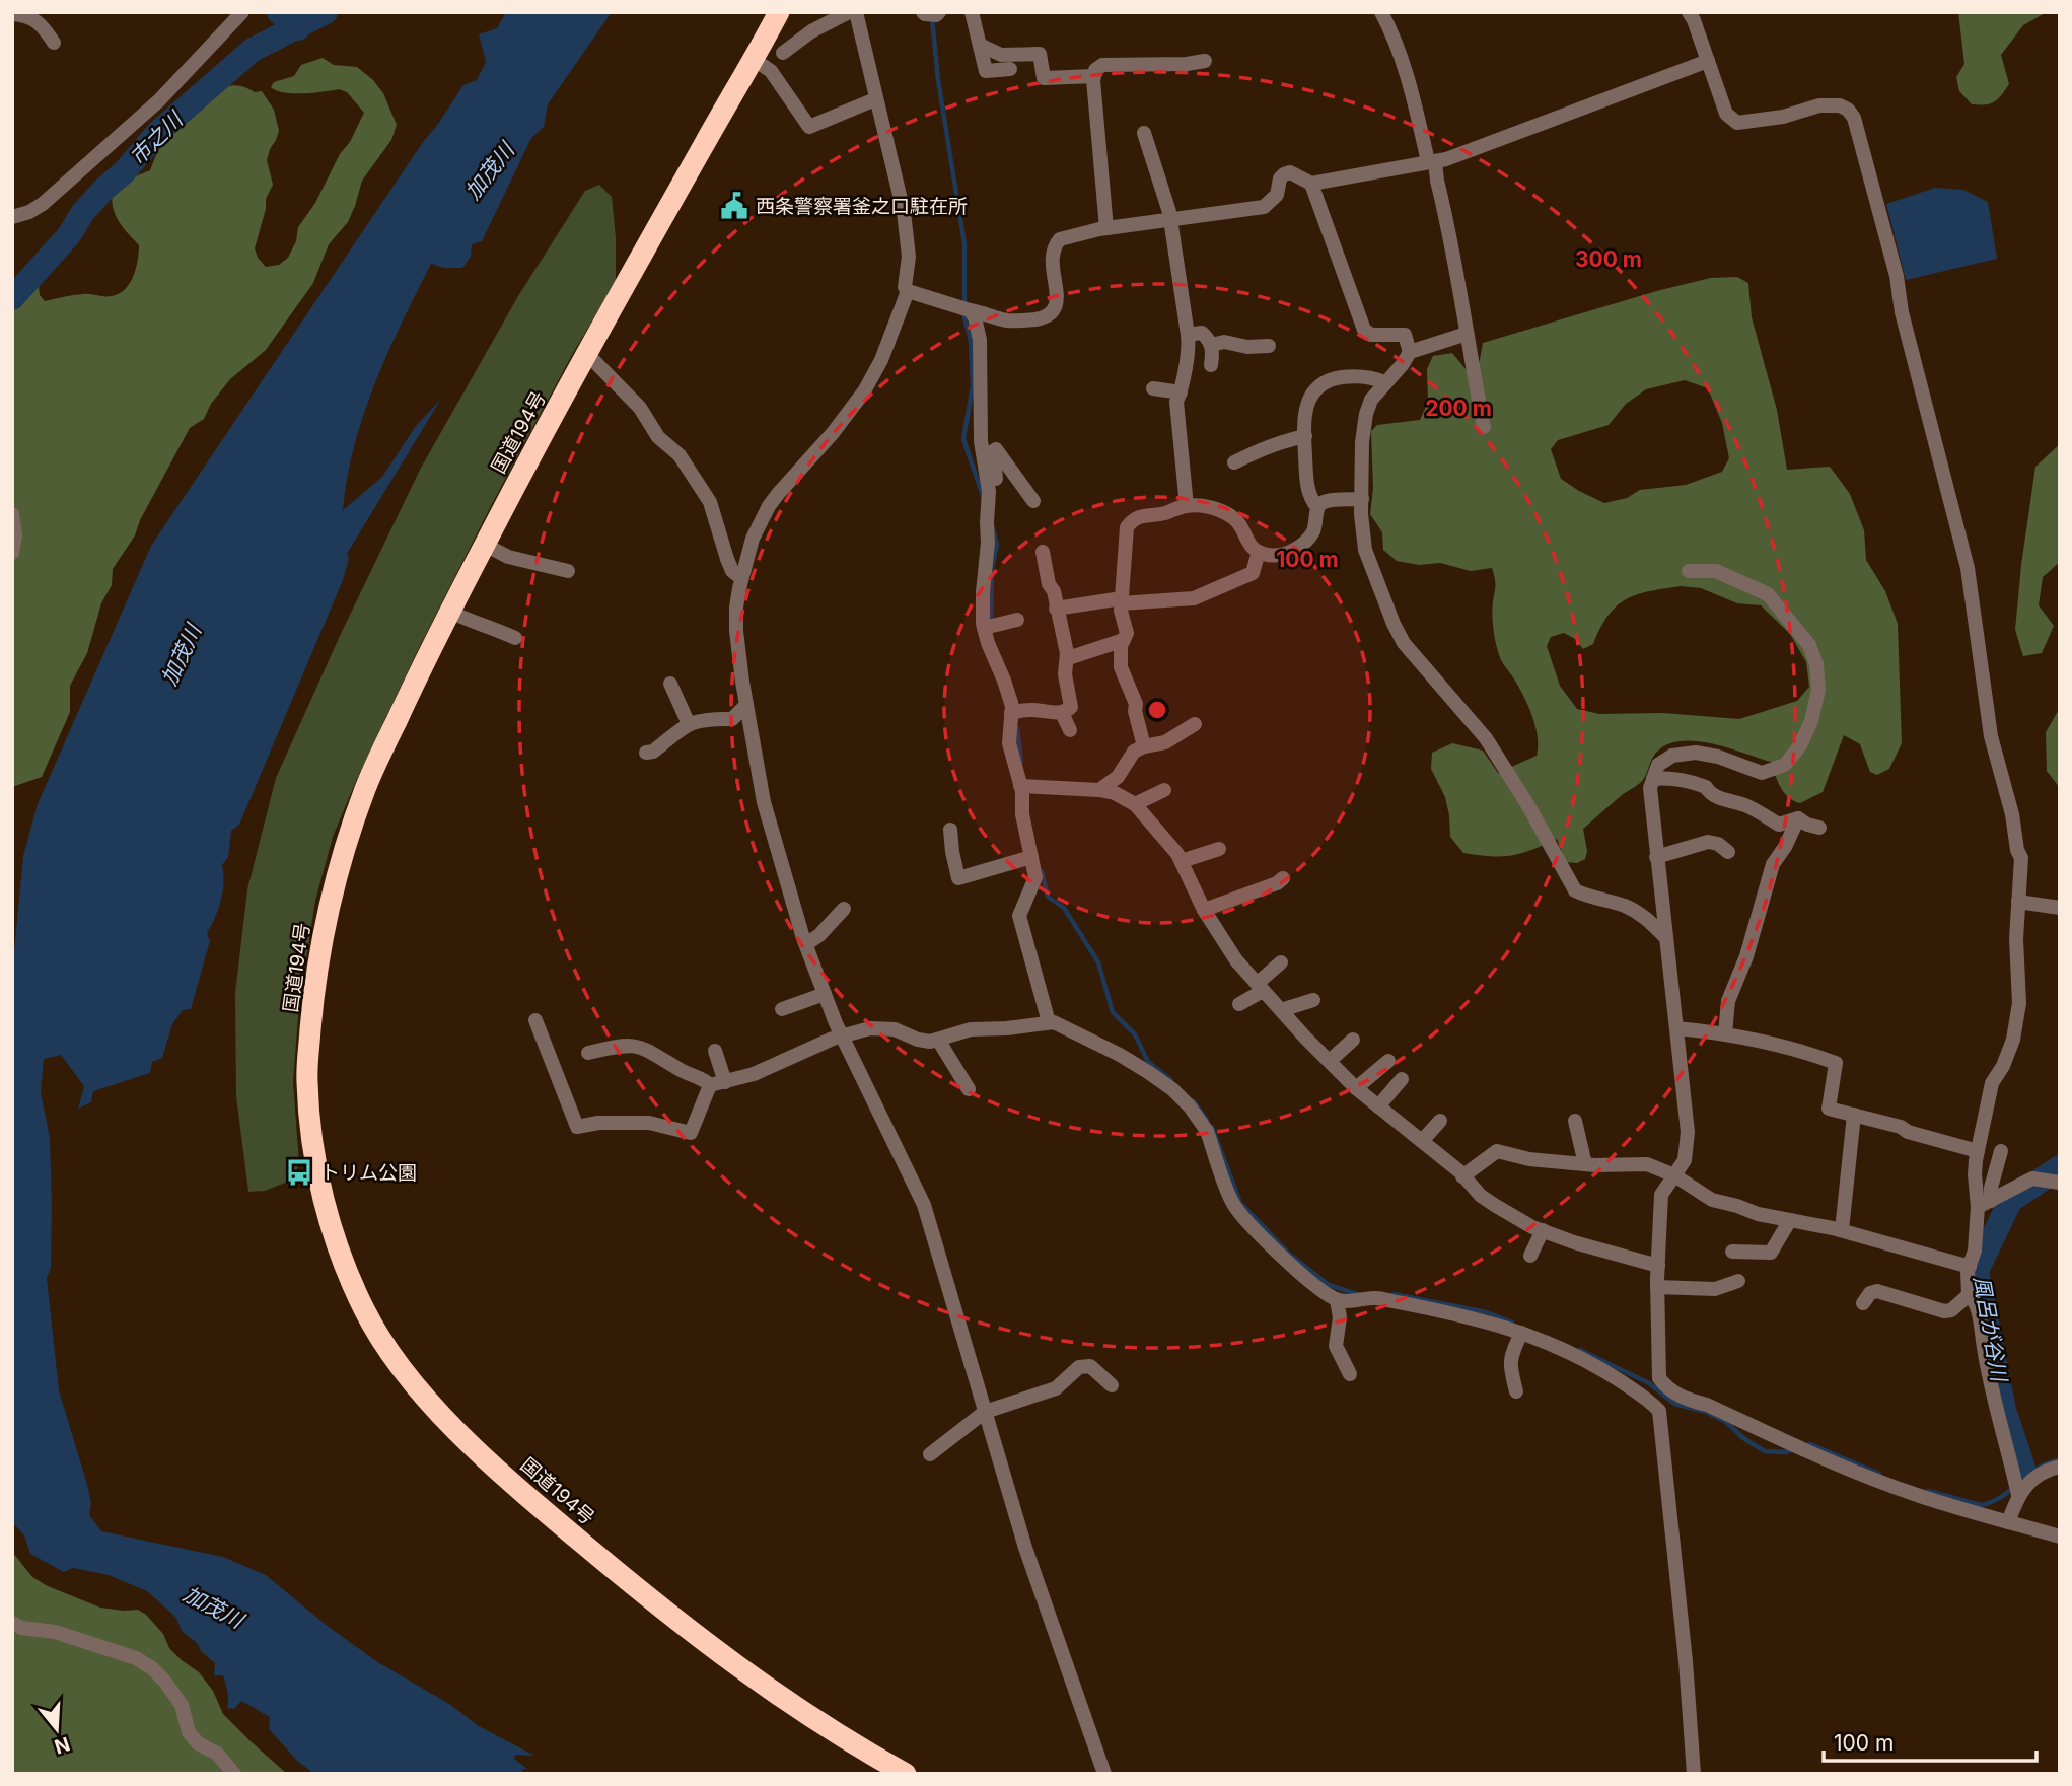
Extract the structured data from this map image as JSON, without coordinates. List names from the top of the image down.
{
  "streets": {
    "highway": ["国道194号"]
  },
  "water": ["市之川", "加茂川", "風呂が谷川"],
  "places": {
    "public building": ["西条警察署釜之口駐在所"],
    "bus stop": ["トリム公園"]
  },
  "scale_bar": "100 m",
  "north": "bottom",
  "rings": ["300 m", "200 m", "100 m"]
}
